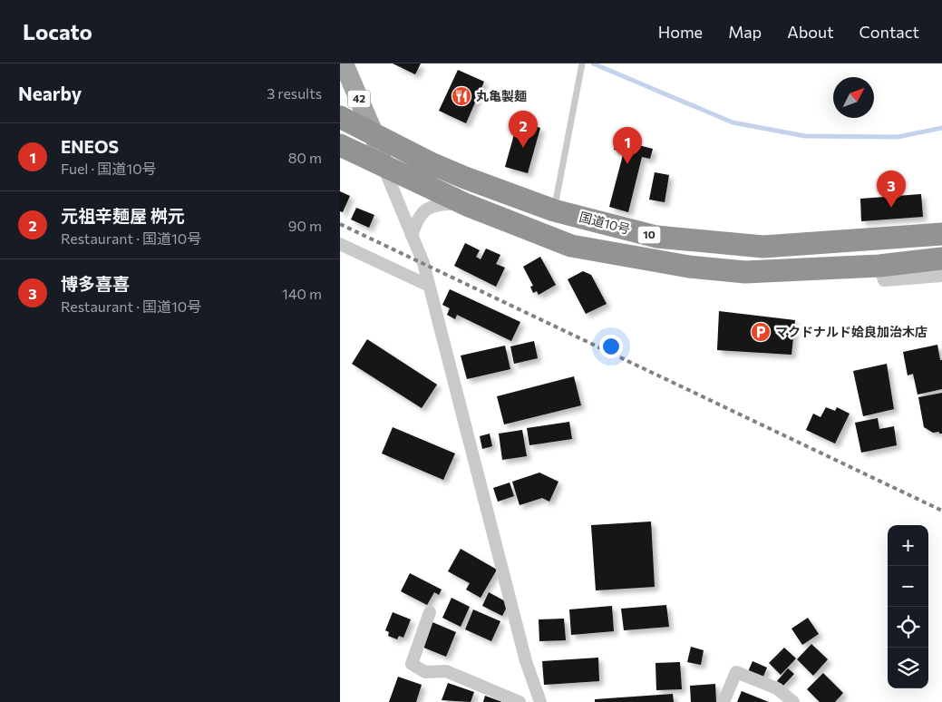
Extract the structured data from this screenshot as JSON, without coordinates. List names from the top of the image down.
{
  "streets": {
    "highway": ["国道10号", "10"],
    "main road": ["42"]
  },
  "crossings": [
    ["42", "国道10号"]
  ],
  "places": {
    "restaurant": ["丸亀製麺"],
    "parking": ["マクドナルド姶良加治木店"]
  },
  "north": "top right",
  "page": {
    "header": "Locato",
    "nav": [
      "Home",
      "Map",
      "About",
      "Contact"
    ],
    "heading": ["Nearby", "3 results"],
    "pins": ["2", "1", "3"],
    "list": [
      {
        "mark": "1",
        "name": "ENEOS",
        "note": "Fuel · 国道10号",
        "value": "80 m"
      },
      {
        "mark": "2",
        "name": "元祖辛麺屋 桝元",
        "note": "Restaurant · 国道10号",
        "value": "90 m"
      },
      {
        "mark": "3",
        "name": "博多喜喜",
        "note": "Restaurant · 国道10号",
        "value": "140 m"
      }
    ],
    "map_buttons": ["+", "−"]
  }
}
